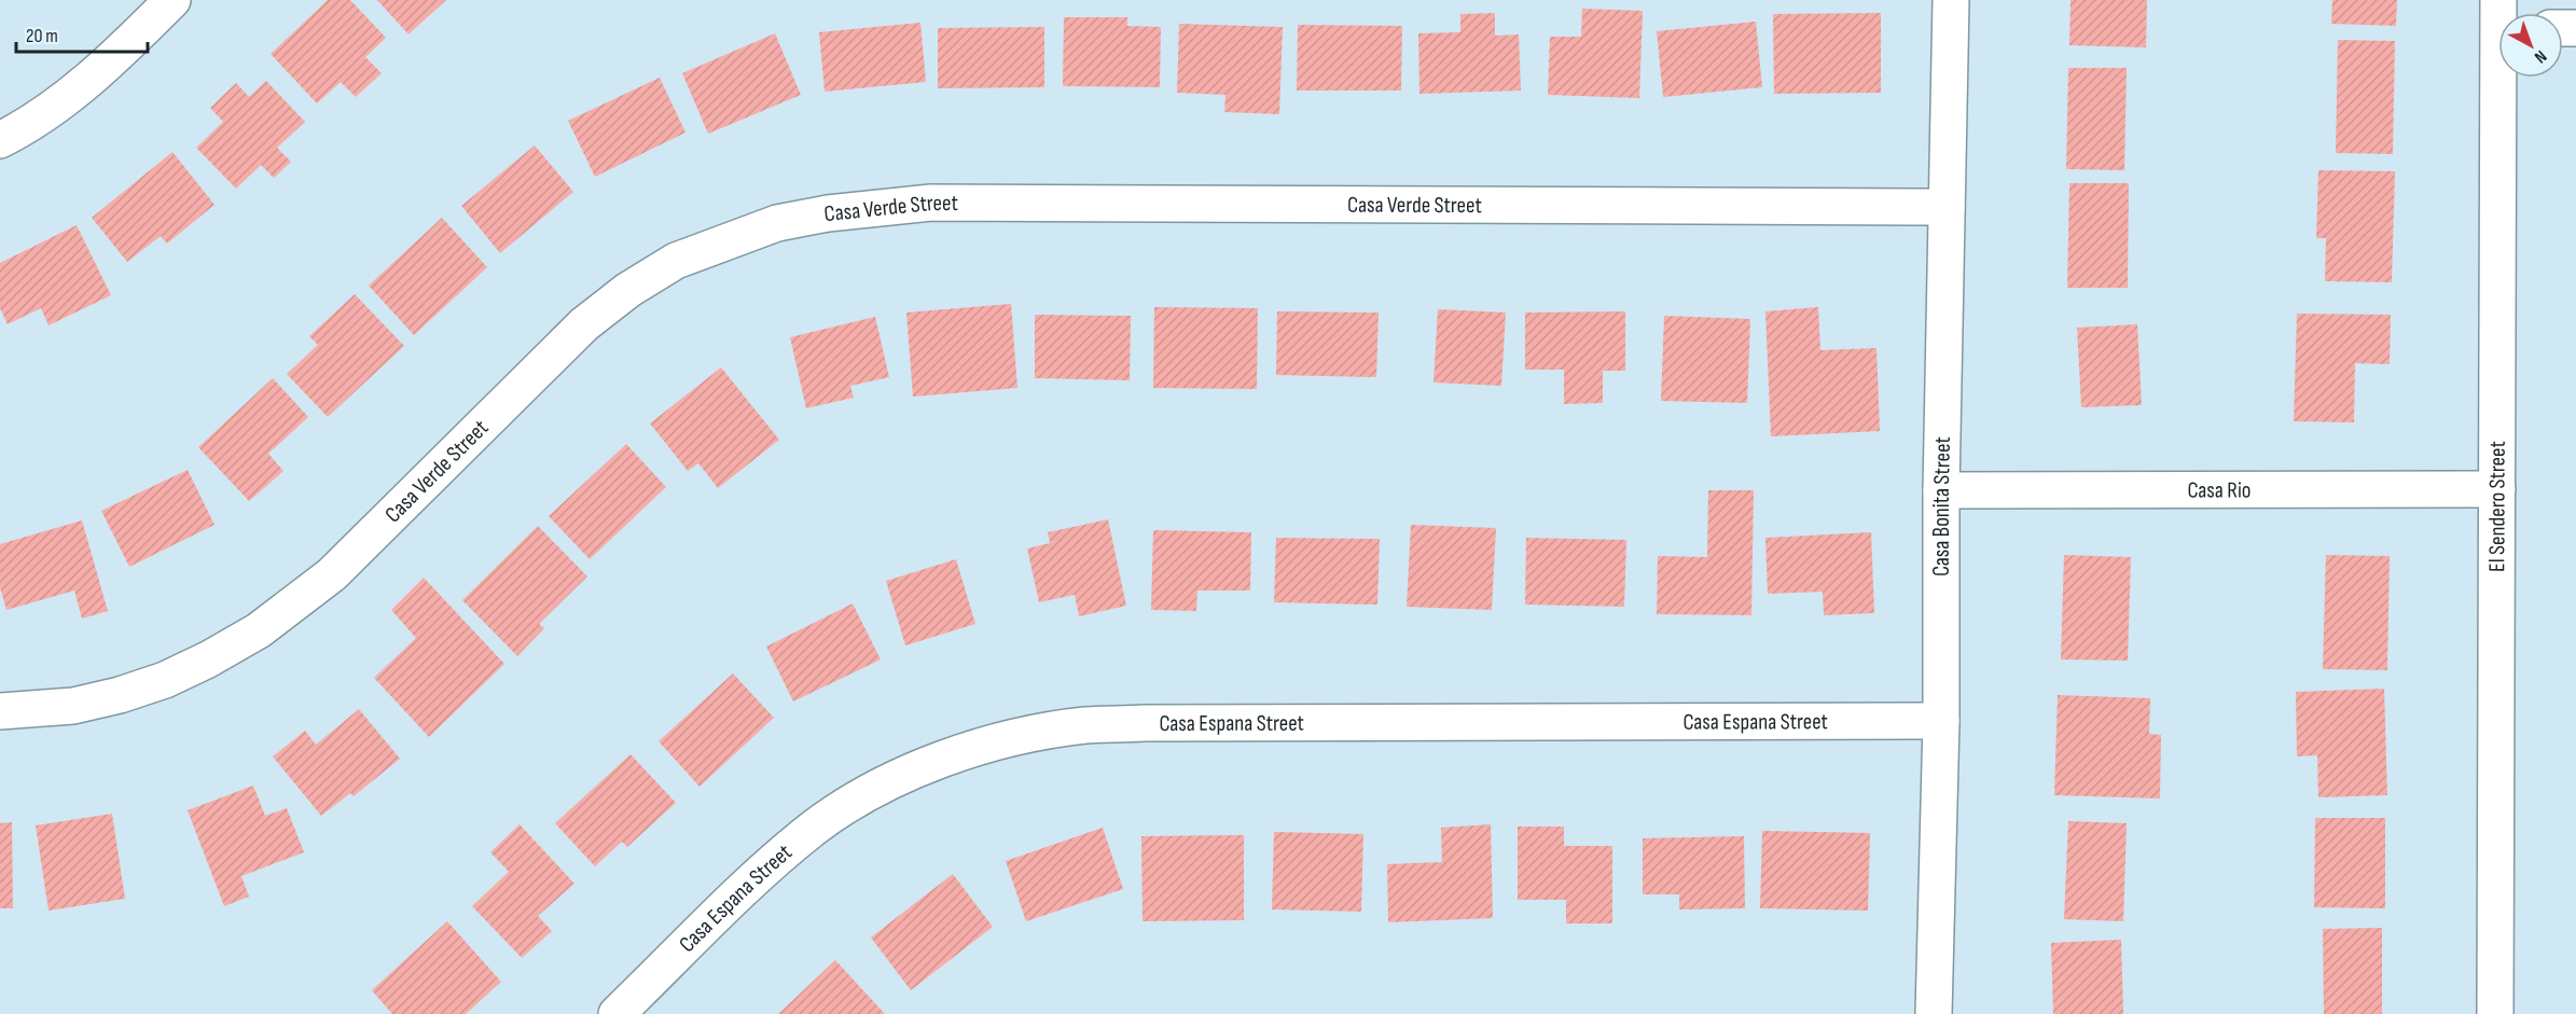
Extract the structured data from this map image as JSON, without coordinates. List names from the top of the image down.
{
  "streets": {
    "street": [
      "Casa Verde Street",
      "Casa Rio",
      "El Sendero Street",
      "Casa Bonita Street",
      "Casa Espana Street"
    ]
  },
  "crossings": [
    ["Casa Verde Street", "Casa Bonita Street"],
    ["Casa Rio", "El Sendero Street"],
    ["Casa Rio", "Casa Bonita Street"],
    ["Casa Bonita Street", "Casa Espana Street"]
  ],
  "scale_bar": "20 m",
  "north": "bottom right"
}
